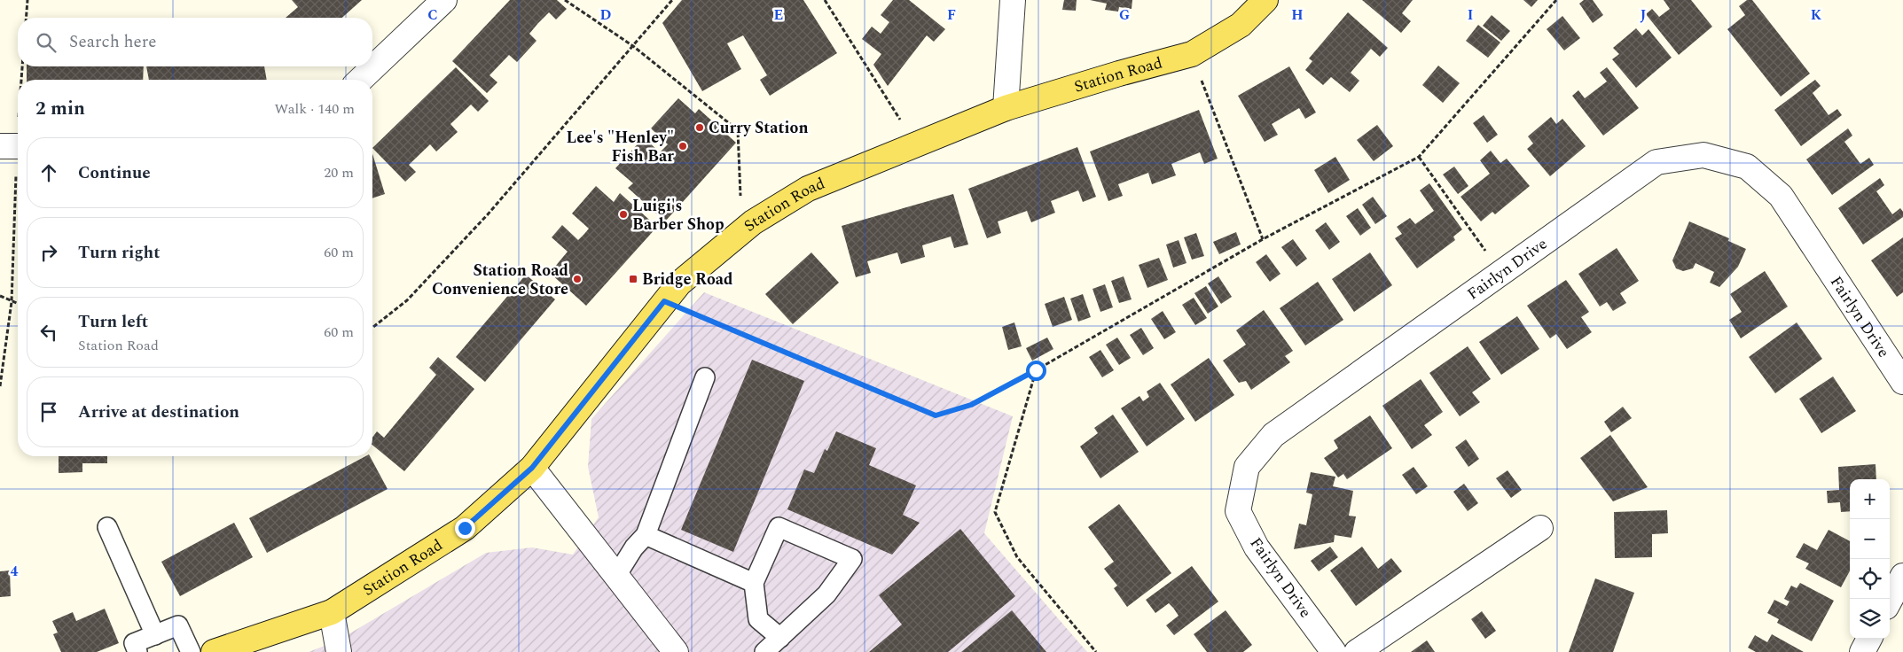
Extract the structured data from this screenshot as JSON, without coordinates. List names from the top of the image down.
{
  "streets": {
    "main road": ["Station Road"],
    "street": ["Fairlyn Drive"]
  },
  "places": {
    "other": [
      "Curry Station",
      "Lee's \"Henley\" Fish Bar",
      "Luigi's Barber Shop",
      "Station Road Convenience Store"
    ],
    "transit": ["Bridge Road"]
  },
  "page": {
    "search": "Search here",
    "heading": ["2 min", "Walk · 140 m"],
    "list": [
      ["Continue", "20 m"],
      ["Turn right", "60 m"],
      ["Turn left", "Station Road", "60 m"],
      "Arrive at destination"
    ],
    "map_buttons": ["+", "−"]
  },
  "grid": {
    "columns": [
      "C",
      "D",
      "E",
      "F",
      "G",
      "H",
      "I",
      "J",
      "K"
    ],
    "rows": ["4"]
  }
}
